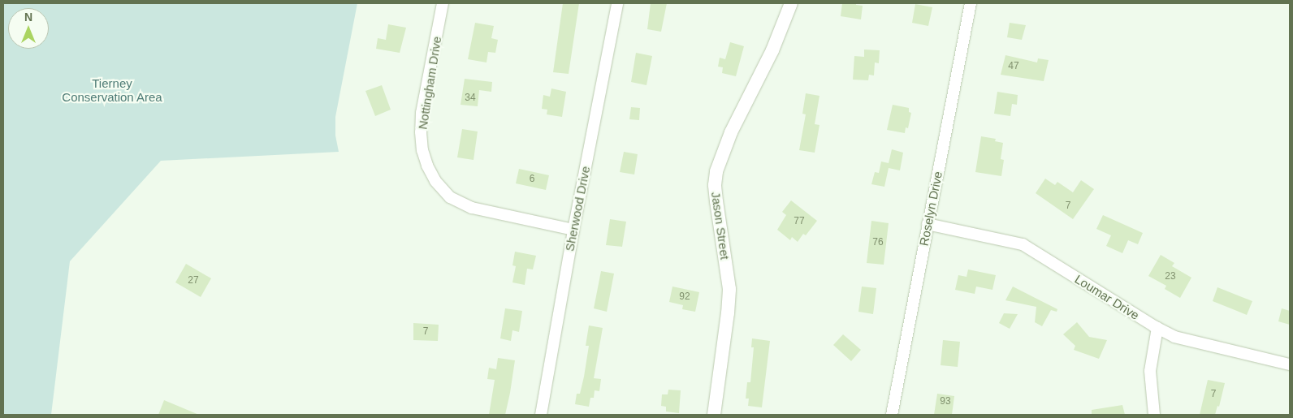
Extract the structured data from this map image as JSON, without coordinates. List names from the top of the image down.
{
  "streets": {
    "street": [
      "Nottingham Drive",
      "Sherwood Drive",
      "Roselyn Drive",
      "Jason Street",
      "Loumar Drive"
    ]
  },
  "crossings": [
    ["Nottingham Drive", "Sherwood Drive"],
    ["Roselyn Drive", "Loumar Drive"]
  ],
  "parks": ["Tierney Conservation Area"],
  "house_numbers": [
    "47",
    "34",
    "6",
    "7",
    "77",
    "76",
    "23",
    "27",
    "92",
    "7",
    "7",
    "93"
  ],
  "north": "top"
}
